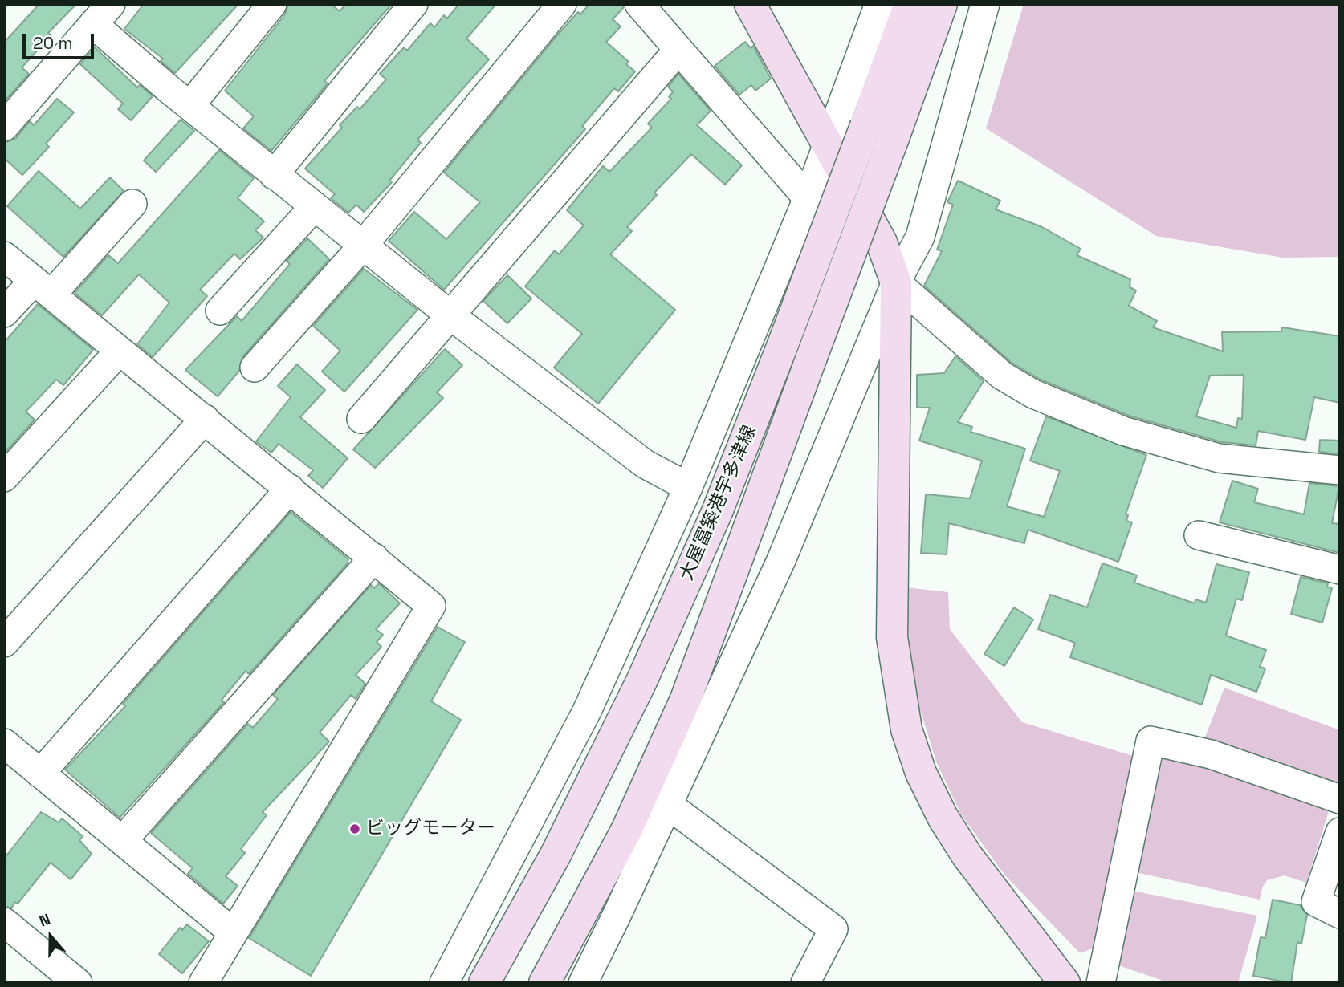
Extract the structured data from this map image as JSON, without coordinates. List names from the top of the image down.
{
  "streets": {
    "main road": ["大屋冨築港宇多津線"]
  },
  "places": ["ビッグモーター"],
  "scale_bar": "20 m",
  "north": "top"
}
